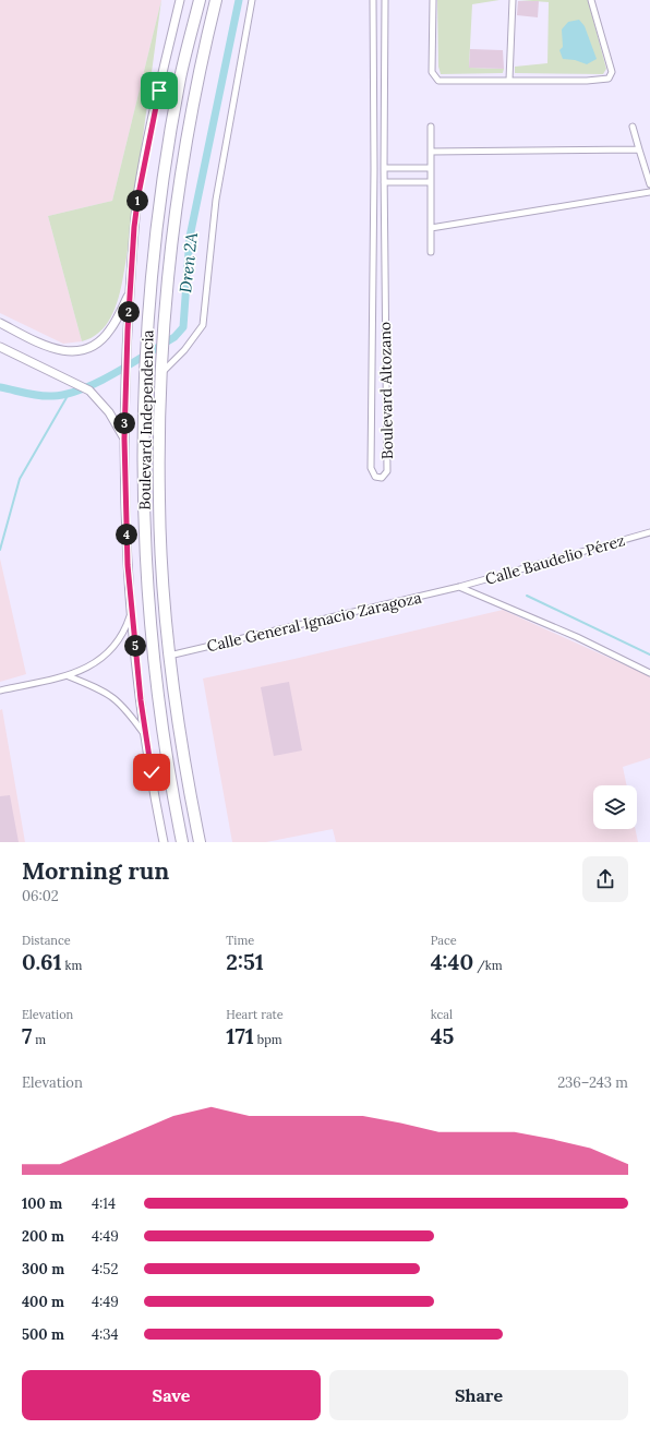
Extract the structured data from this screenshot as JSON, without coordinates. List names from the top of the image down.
{
  "streets": {
    "highway": ["Boulevard Independencia"],
    "street": ["Boulevard Altozano", "Calle Baudelio Pérez", "Calle General Ignacio Zaragoza"]
  },
  "crossings": [
    ["Boulevard Independencia", "Calle General Ignacio Zaragoza"],
    ["Calle Baudelio Pérez", "Calle General Ignacio Zaragoza"]
  ],
  "water": ["Dren 2A"],
  "page": {
    "pins": [
      "1",
      "2",
      "3",
      "4",
      "5"
    ],
    "heading": ["Morning run", "06:02"],
    "stats": [
      ["Distance", "0.61 km"],
      ["Time", "2:51"],
      ["Pace", "4:40 /km"],
      ["Elevation", "7 m"],
      ["Heart rate", "171 bpm"],
      ["kcal", "45"]
    ],
    "chart": ["Elevation", "236–243 m"],
    "list": [
      {
        "name": "100 m",
        "note": "4:14"
      },
      {
        "name": "200 m",
        "note": "4:49"
      },
      {
        "name": "300 m",
        "note": "4:52"
      },
      {
        "name": "400 m",
        "note": "4:49"
      },
      {
        "name": "500 m",
        "note": "4:34"
      }
    ],
    "buttons": ["Save", "Share"]
  }
}
